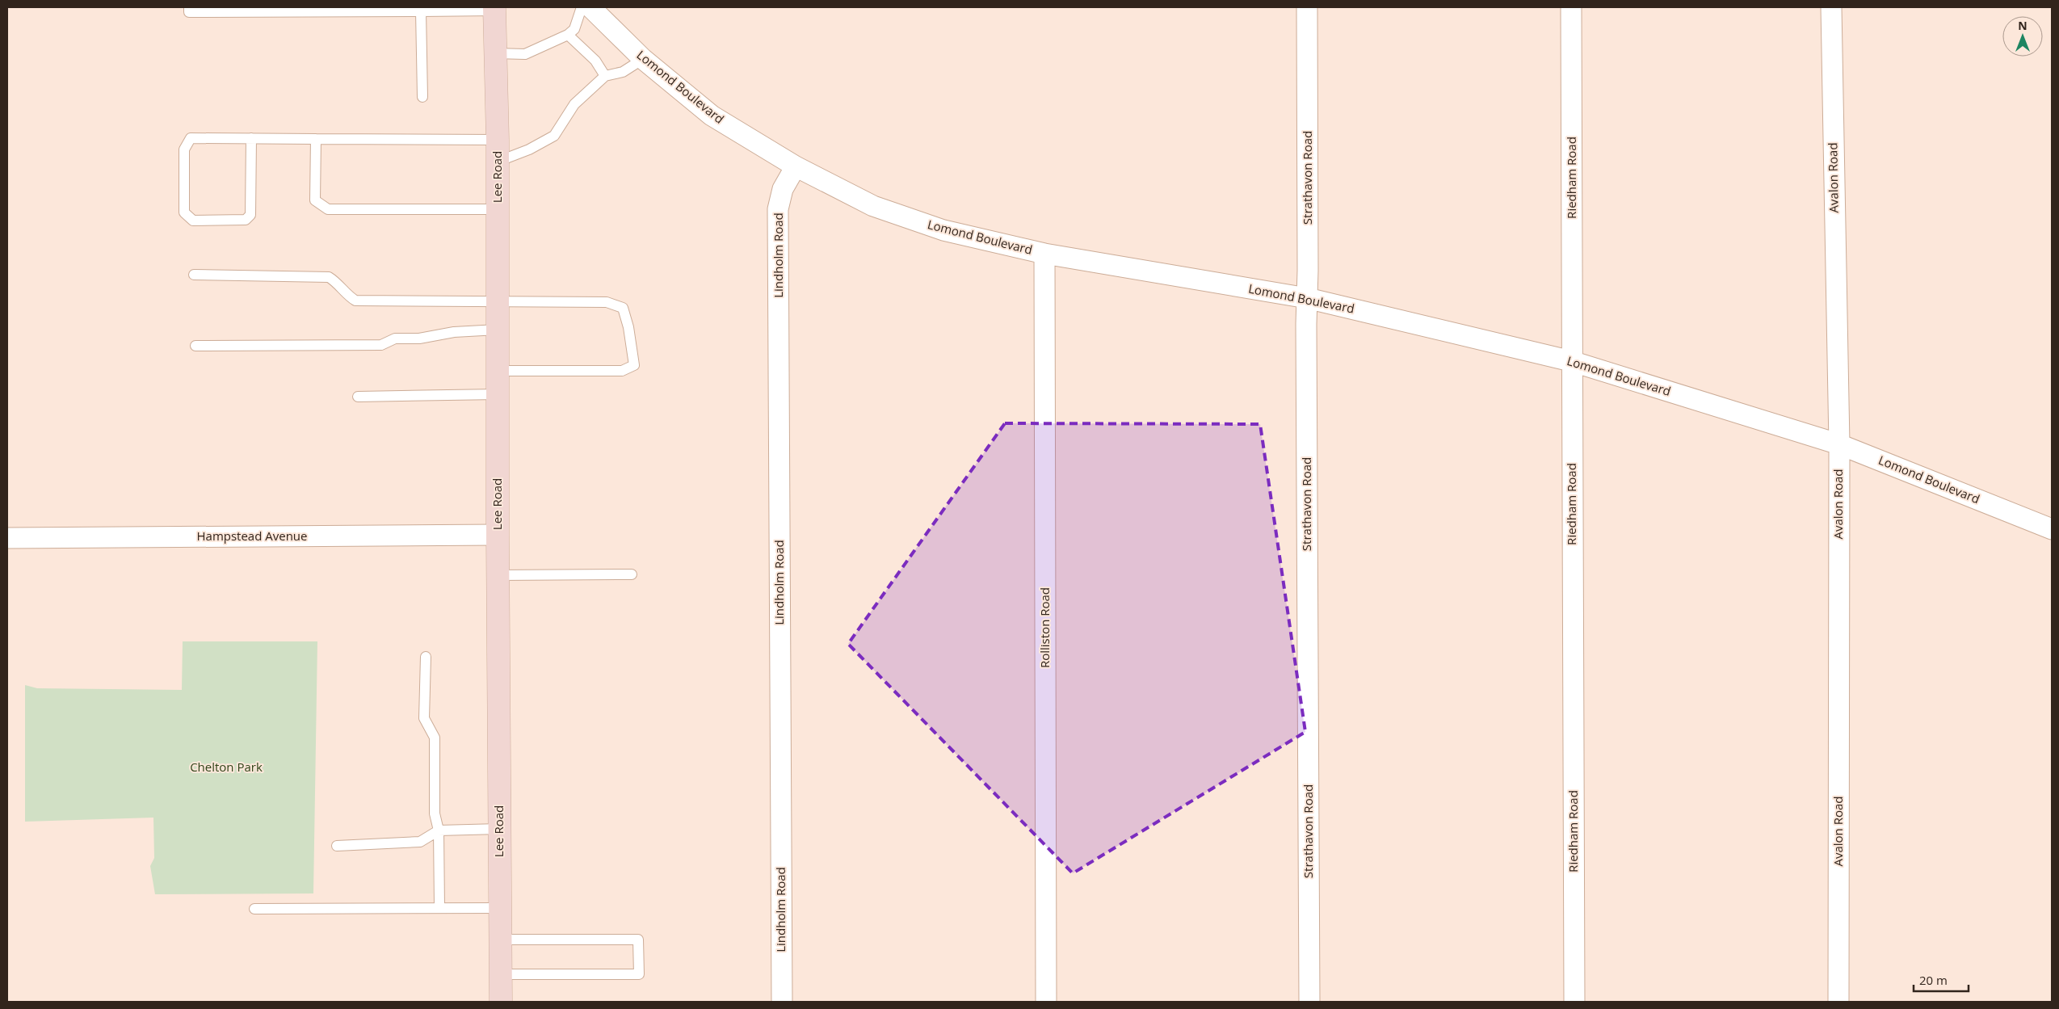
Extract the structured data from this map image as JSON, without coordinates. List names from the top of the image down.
{
  "streets": {
    "main road": ["Lee Road"],
    "street": [
      "Lomond Boulevard",
      "Strathavon Road",
      "Riedham Road",
      "Avalon Road",
      "Lindholm Road",
      "Hampstead Avenue",
      "Rolliston Road"
    ]
  },
  "crossings": [
    ["Lomond Boulevard", "Strathavon Road"],
    ["Lomond Boulevard", "Riedham Road"],
    ["Lomond Boulevard", "Avalon Road"],
    ["Lomond Boulevard", "Lindholm Road"],
    ["Lomond Boulevard", "Rolliston Road"],
    ["Lee Road", "Hampstead Avenue"]
  ],
  "parks": ["Chelton Park"],
  "scale_bar": "20 m",
  "north": "top"
}
